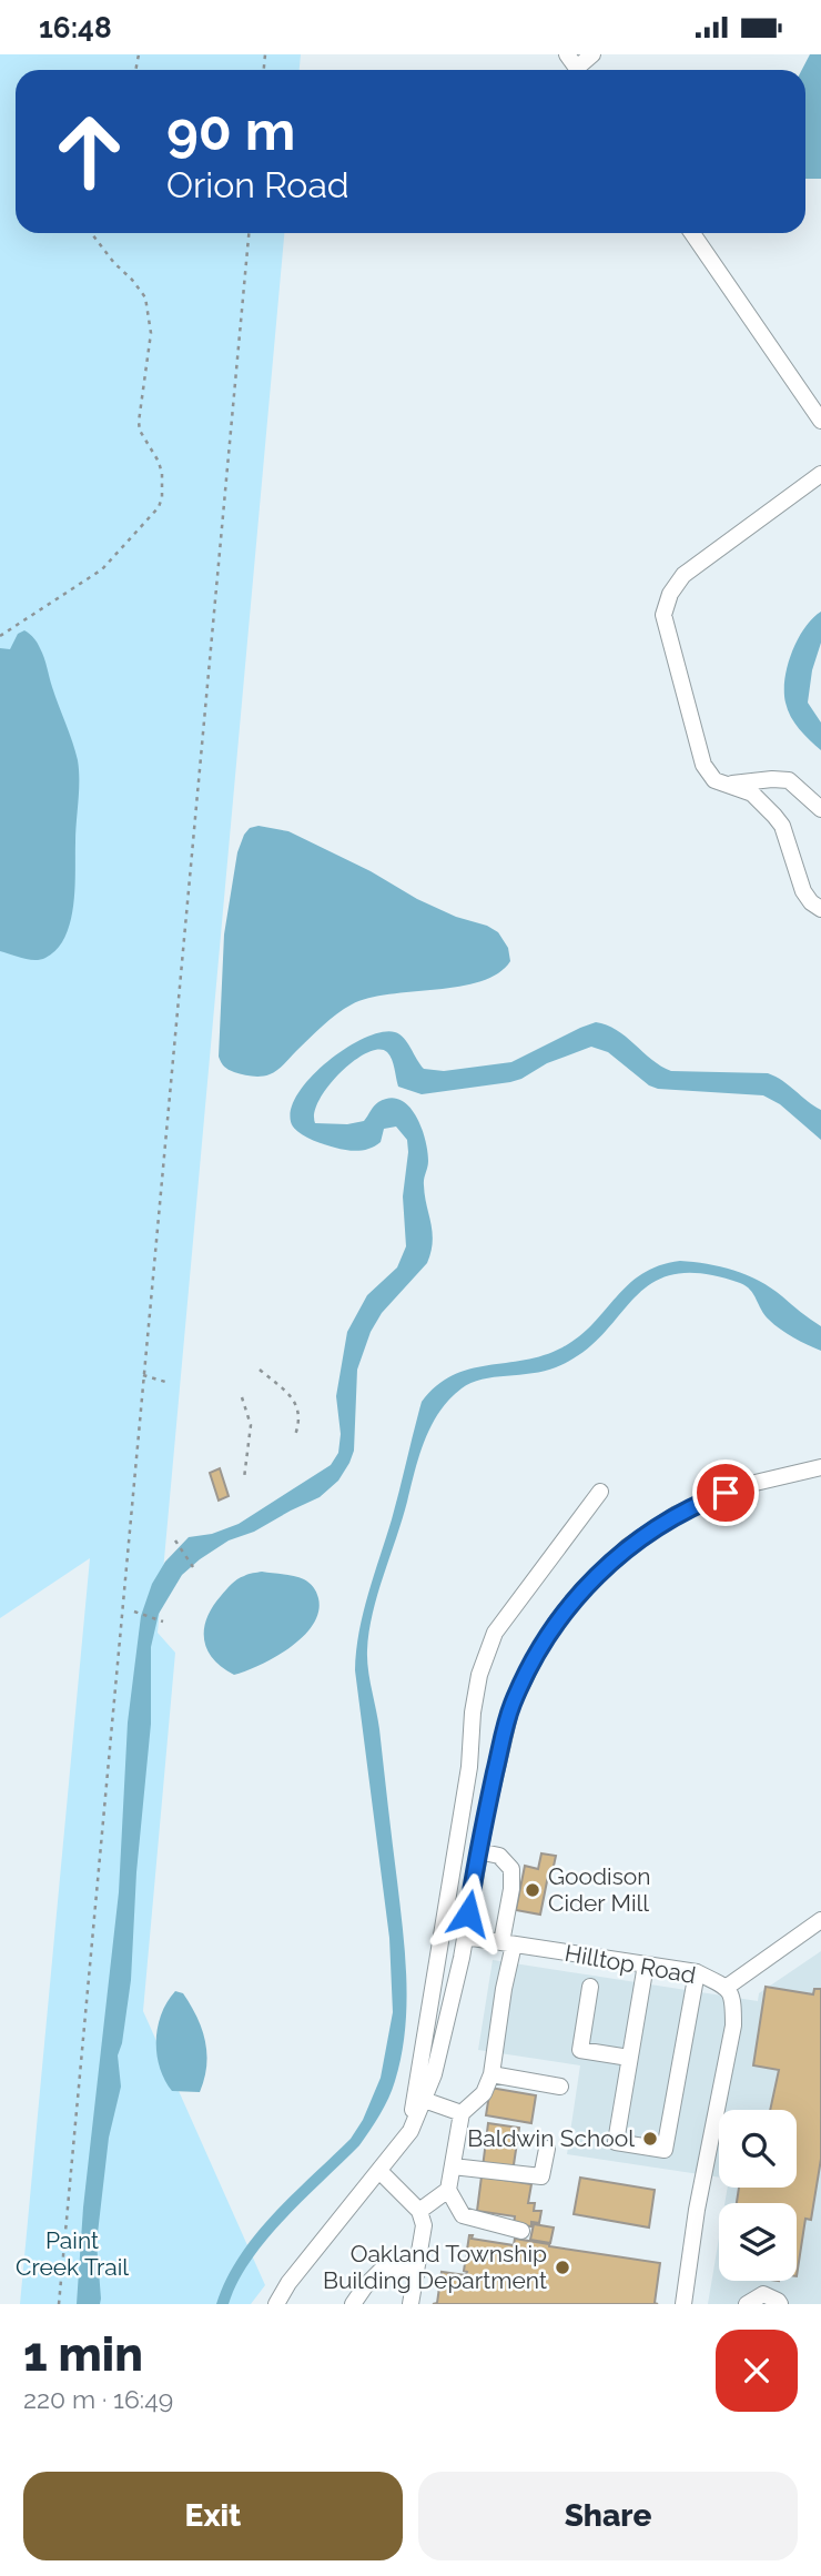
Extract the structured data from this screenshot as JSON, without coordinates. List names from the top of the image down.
{
  "streets": {
    "street": ["Hilltop Road"]
  },
  "parks": ["Paint Creek Trail"],
  "places": ["Goodison Cider Mill", "Baldwin School", "Oakland Township Building Department"],
  "page": {
    "status": "16:48",
    "turn": ["90 m", "Orion Road"],
    "heading": ["1 min", "220 m · 16:49"],
    "buttons": ["Exit", "Share"]
  }
}
